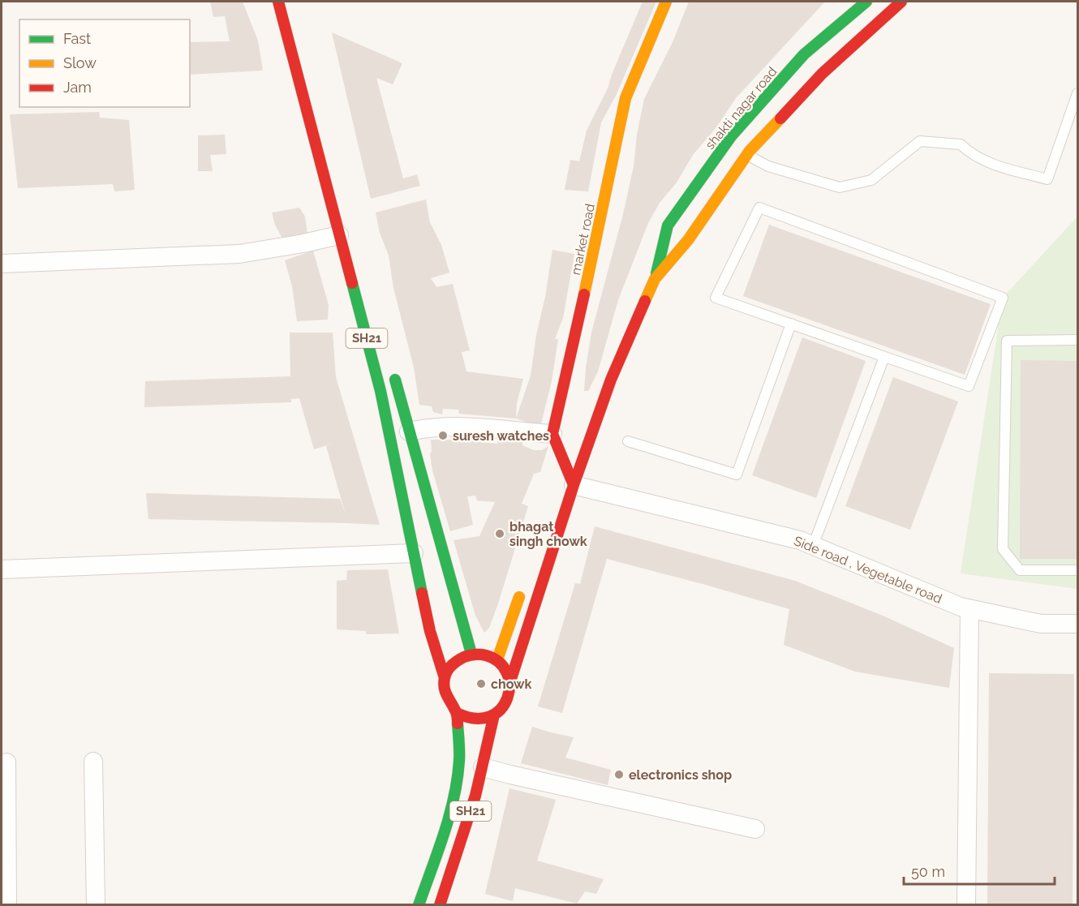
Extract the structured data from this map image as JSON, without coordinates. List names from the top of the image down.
{
  "streets": {
    "main road": ["shakti nagar road", "market road", "SH21"],
    "street": ["Side road , Vegetable road"]
  },
  "places": [
    "suresh watches",
    "bhagat singh chowk",
    "chowk",
    "electronics shop"
  ],
  "legend": ["Fast", "Slow", "Jam"],
  "scale_bar": "50 m"
}
